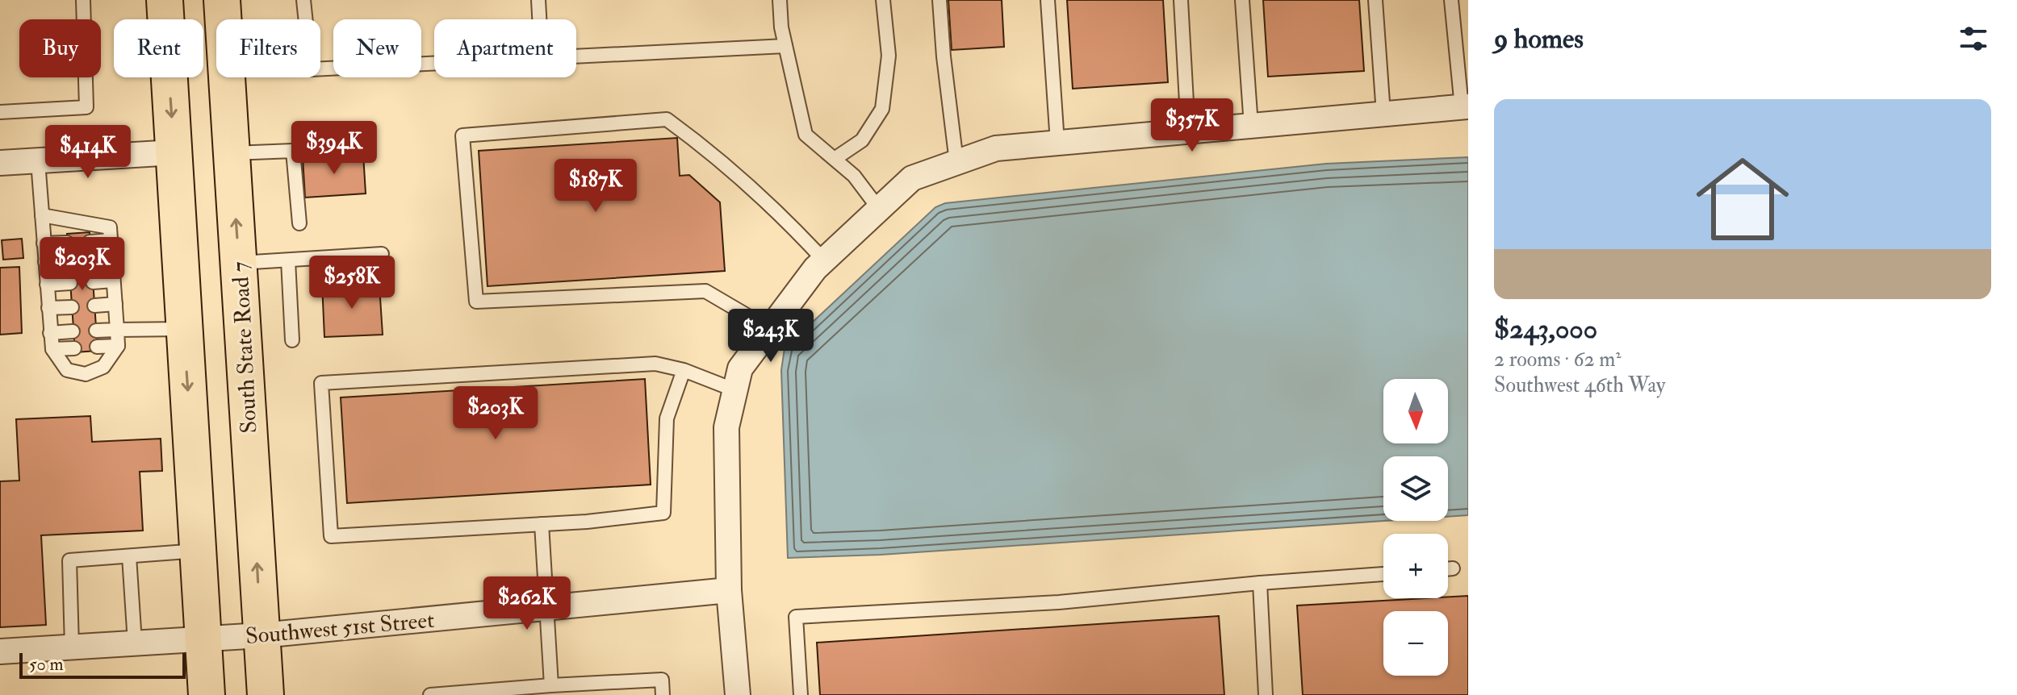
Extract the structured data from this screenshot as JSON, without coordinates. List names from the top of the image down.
{
  "streets": {
    "main road": ["South State Road 7"],
    "street": ["Southwest 51st Street"]
  },
  "crossings": [
    ["South State Road 7", "Southwest 51st Street"]
  ],
  "scale_bar": "50 m",
  "north": "bottom",
  "page": {
    "heading": "9 homes",
    "chip": [
      "Buy",
      "Rent",
      "Filters",
      "New",
      "Apartment"
    ],
    "list": [
      {
        "name": "$243,000",
        "note": "2 rooms · 62 m² · Southwest 46th Way"
      }
    ],
    "price": [
      "$357K",
      "$394K",
      "$414K",
      "$187K",
      "$203K",
      "$258K",
      "$243K",
      "$203K",
      "$262K"
    ],
    "map_buttons": ["+", "−"],
    "scale": "50 m"
  }
}
